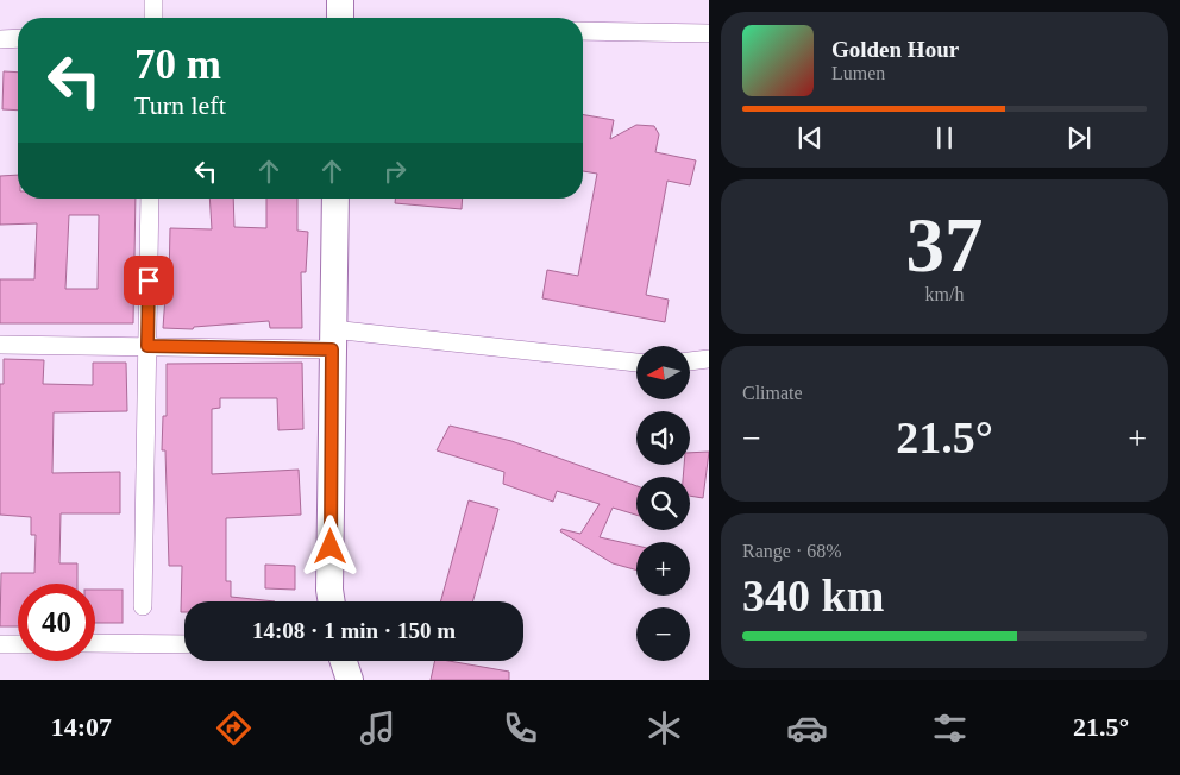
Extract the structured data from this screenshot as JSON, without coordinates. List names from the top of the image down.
{
  "north": "left",
  "page": {
    "turn": ["70 m", "Turn left"],
    "song": ["Golden Hour", "Lumen"],
    "tile": [
      ["37", "km/h"],
      "Climate",
      ["Range · 68%", "340 km"]
    ],
    "map_buttons": ["+", "−"],
    "heat": ["−", "21.5°", "+"],
    "limit": "40",
    "trip": "14:08 · 1 min · 150 m",
    "tabs": ["14:07", "21.5°"]
  }
}
